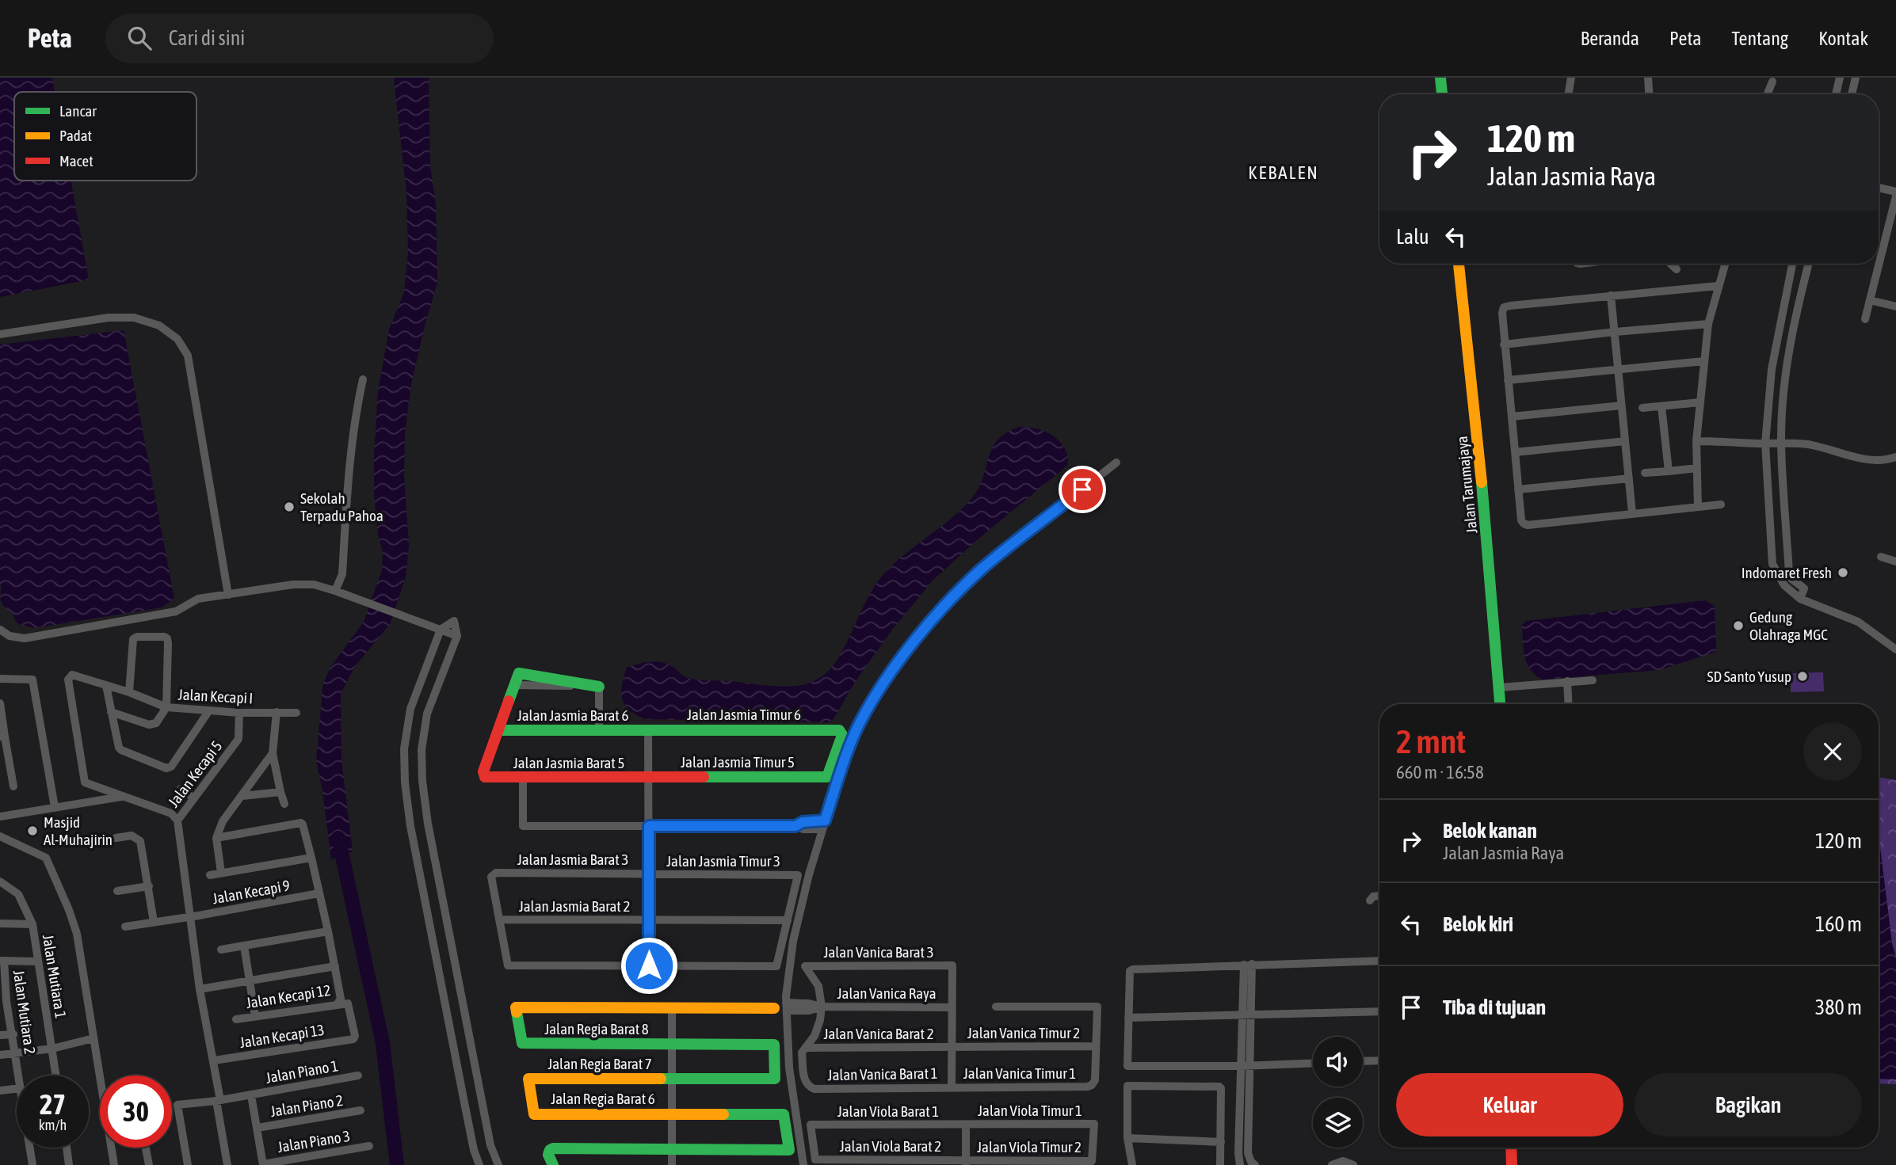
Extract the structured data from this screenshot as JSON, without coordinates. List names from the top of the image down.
{
  "streets": {
    "street": [
      "Jalan Tarumajaya",
      "Jalan Kecapi I",
      "Jalan Jasmia Timur 6",
      "Jalan Jasmia Barat 6",
      "Jalan Jasmia Timur 5",
      "Jalan Jasmia Barat 5",
      "Jalan Kecapi 5",
      "Jalan Jasmia Barat 3",
      "Jalan Jasmia Timur 3",
      "Jalan Kecapi 9",
      "Jalan Jasmia Barat 2",
      "Jalan Vanica Barat 3",
      "Jalan Mutiara 1",
      "Jalan Vanica Raya",
      "Jalan Kecapi 12",
      "Jalan Mutiara 2",
      "Jalan Regia Barat 8",
      "Jalan Vanica Timur 2",
      "Jalan Vanica Barat 2",
      "Jalan Kecapi 13",
      "Jalan Regia Barat 7",
      "Jalan Piano 1",
      "Jalan Vanica Timur 1",
      "Jalan Vanica Barat 1",
      "Jalan Regia Barat 6",
      "Jalan Piano 2",
      "Jalan Viola Timur 1",
      "Jalan Viola Barat 1",
      "Jalan Piano 3",
      "Jalan Viola Barat 2",
      "Jalan Viola Timur 2"
    ]
  },
  "crossings": [
    ["Jalan Kecapi I", "Jalan Kecapi 5"],
    ["Jalan Jasmia Timur 6", "Jalan Jasmia Barat 6"],
    ["Jalan Jasmia Timur 6", "Jalan Jasmia Timur 5"],
    ["Jalan Jasmia Barat 6", "Jalan Jasmia Barat 5"],
    ["Jalan Jasmia Timur 5", "Jalan Jasmia Barat 5"],
    ["Jalan Jasmia Barat 3", "Jalan Jasmia Timur 3"],
    ["Jalan Jasmia Barat 3", "Jalan Jasmia Barat 2"],
    ["Jalan Jasmia Timur 3", "Jalan Jasmia Barat 2"],
    ["Jalan Kecapi 9", "Jalan Kecapi 12"],
    ["Jalan Vanica Barat 3", "Jalan Vanica Raya"],
    ["Jalan Kecapi 12", "Jalan Kecapi 13"],
    ["Jalan Regia Barat 8", "Jalan Regia Barat 7"],
    ["Jalan Vanica Timur 2", "Jalan Vanica Barat 2"],
    ["Jalan Vanica Timur 2", "Jalan Vanica Timur 1"],
    ["Jalan Vanica Barat 2", "Jalan Vanica Barat 1"],
    ["Jalan Regia Barat 7", "Jalan Regia Barat 6"],
    ["Jalan Vanica Timur 1", "Jalan Vanica Barat 1"],
    ["Jalan Viola Timur 1", "Jalan Viola Barat 1"],
    ["Jalan Viola Timur 1", "Jalan Viola Timur 2"],
    ["Jalan Viola Barat 1", "Jalan Viola Barat 2"],
    ["Jalan Viola Barat 2", "Jalan Viola Timur 2"]
  ],
  "districts": ["KEBALEN"],
  "places": [
    "Sekolah Terpadu Pahoa",
    "Indomaret Fresh",
    "Gedung Olahraga MGC",
    "SD Santo Yusup",
    "Masjid Al-Muhajirin"
  ],
  "legend": ["Lancar", "Padat", "Macet"],
  "page": {
    "header": "Peta",
    "search": "Cari di sini",
    "nav": [
      "Beranda",
      "Peta",
      "Tentang",
      "Kontak"
    ],
    "turn": ["120 m", "Jalan Jasmia Raya"],
    "then": "Lalu",
    "heading": ["2 mnt", "660 m · 16:58"],
    "list": [
      {
        "name": "Belok kanan",
        "note": "Jalan Jasmia Raya",
        "value": "120 m"
      },
      {
        "name": "Belok kiri",
        "value": "160 m"
      },
      {
        "name": "Tiba di tujuan",
        "value": "380 m"
      }
    ],
    "buttons": ["Keluar", "Bagikan"],
    "speed": "27 km/h",
    "limit": "30"
  }
}
